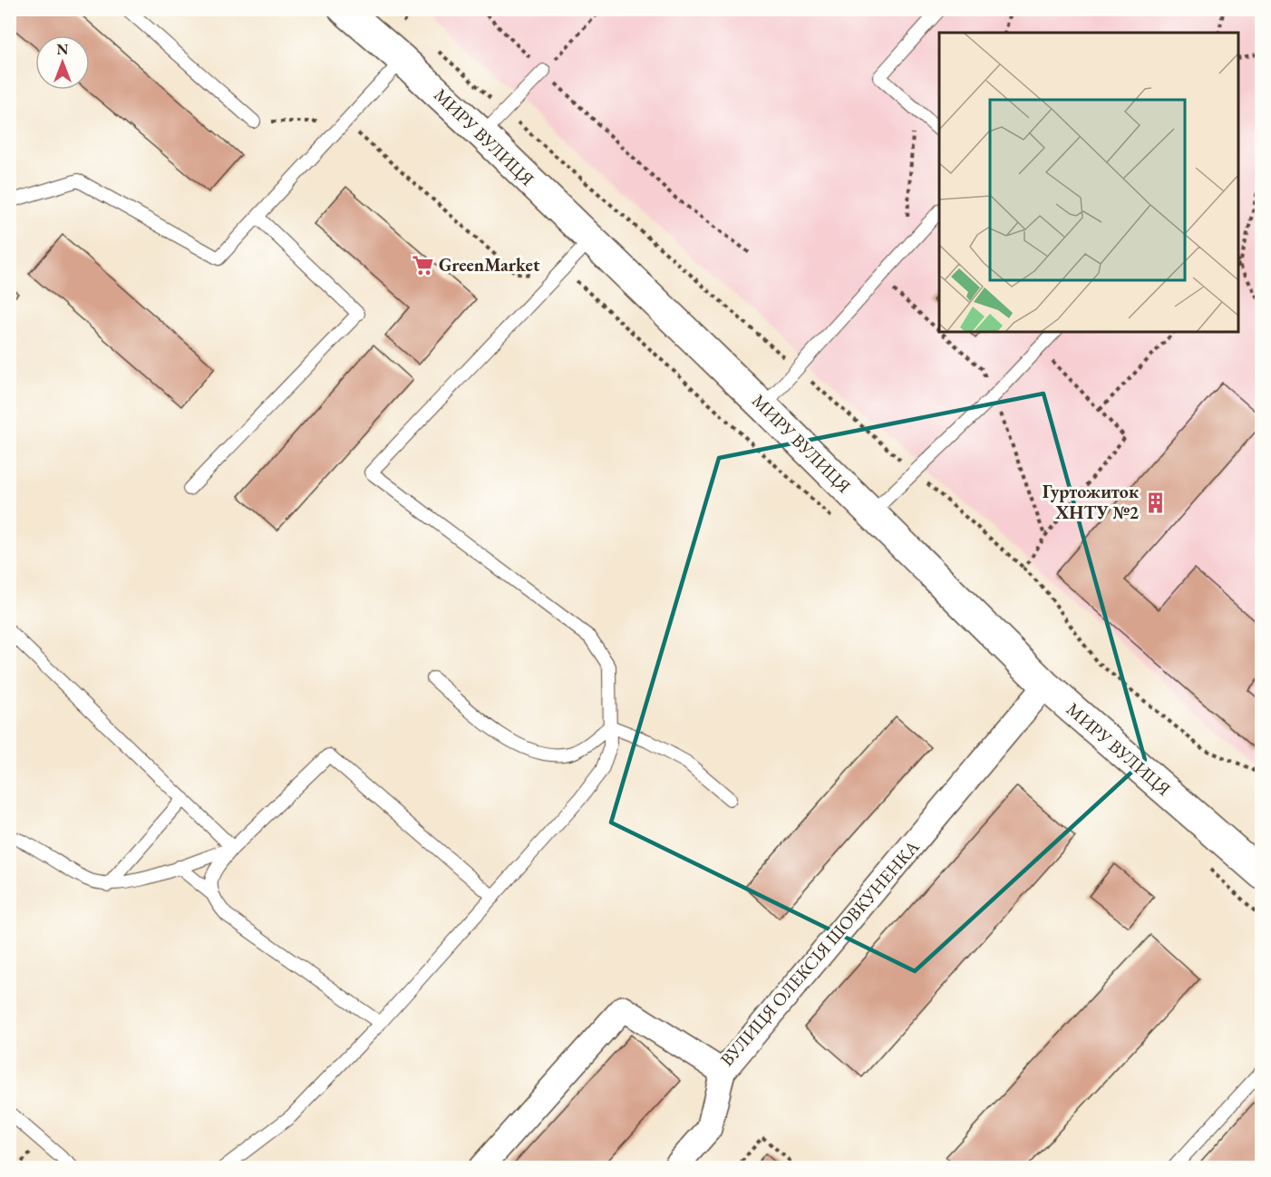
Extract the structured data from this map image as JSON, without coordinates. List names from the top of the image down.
{
  "streets": {
    "street": ["МИРУ ВУЛИЦЯ", "ВУЛИЦЯ ОЛЕКСІЯ ШОВКУНЕНКА"]
  },
  "crossings": [
    ["МИРУ ВУЛИЦЯ", "ВУЛИЦЯ ОЛЕКСІЯ ШОВКУНЕНКА"]
  ],
  "places": {
    "supermarket": ["GreenMarket"],
    "building": ["Гуртожиток ХНТУ №2"]
  },
  "north": "top"
}
